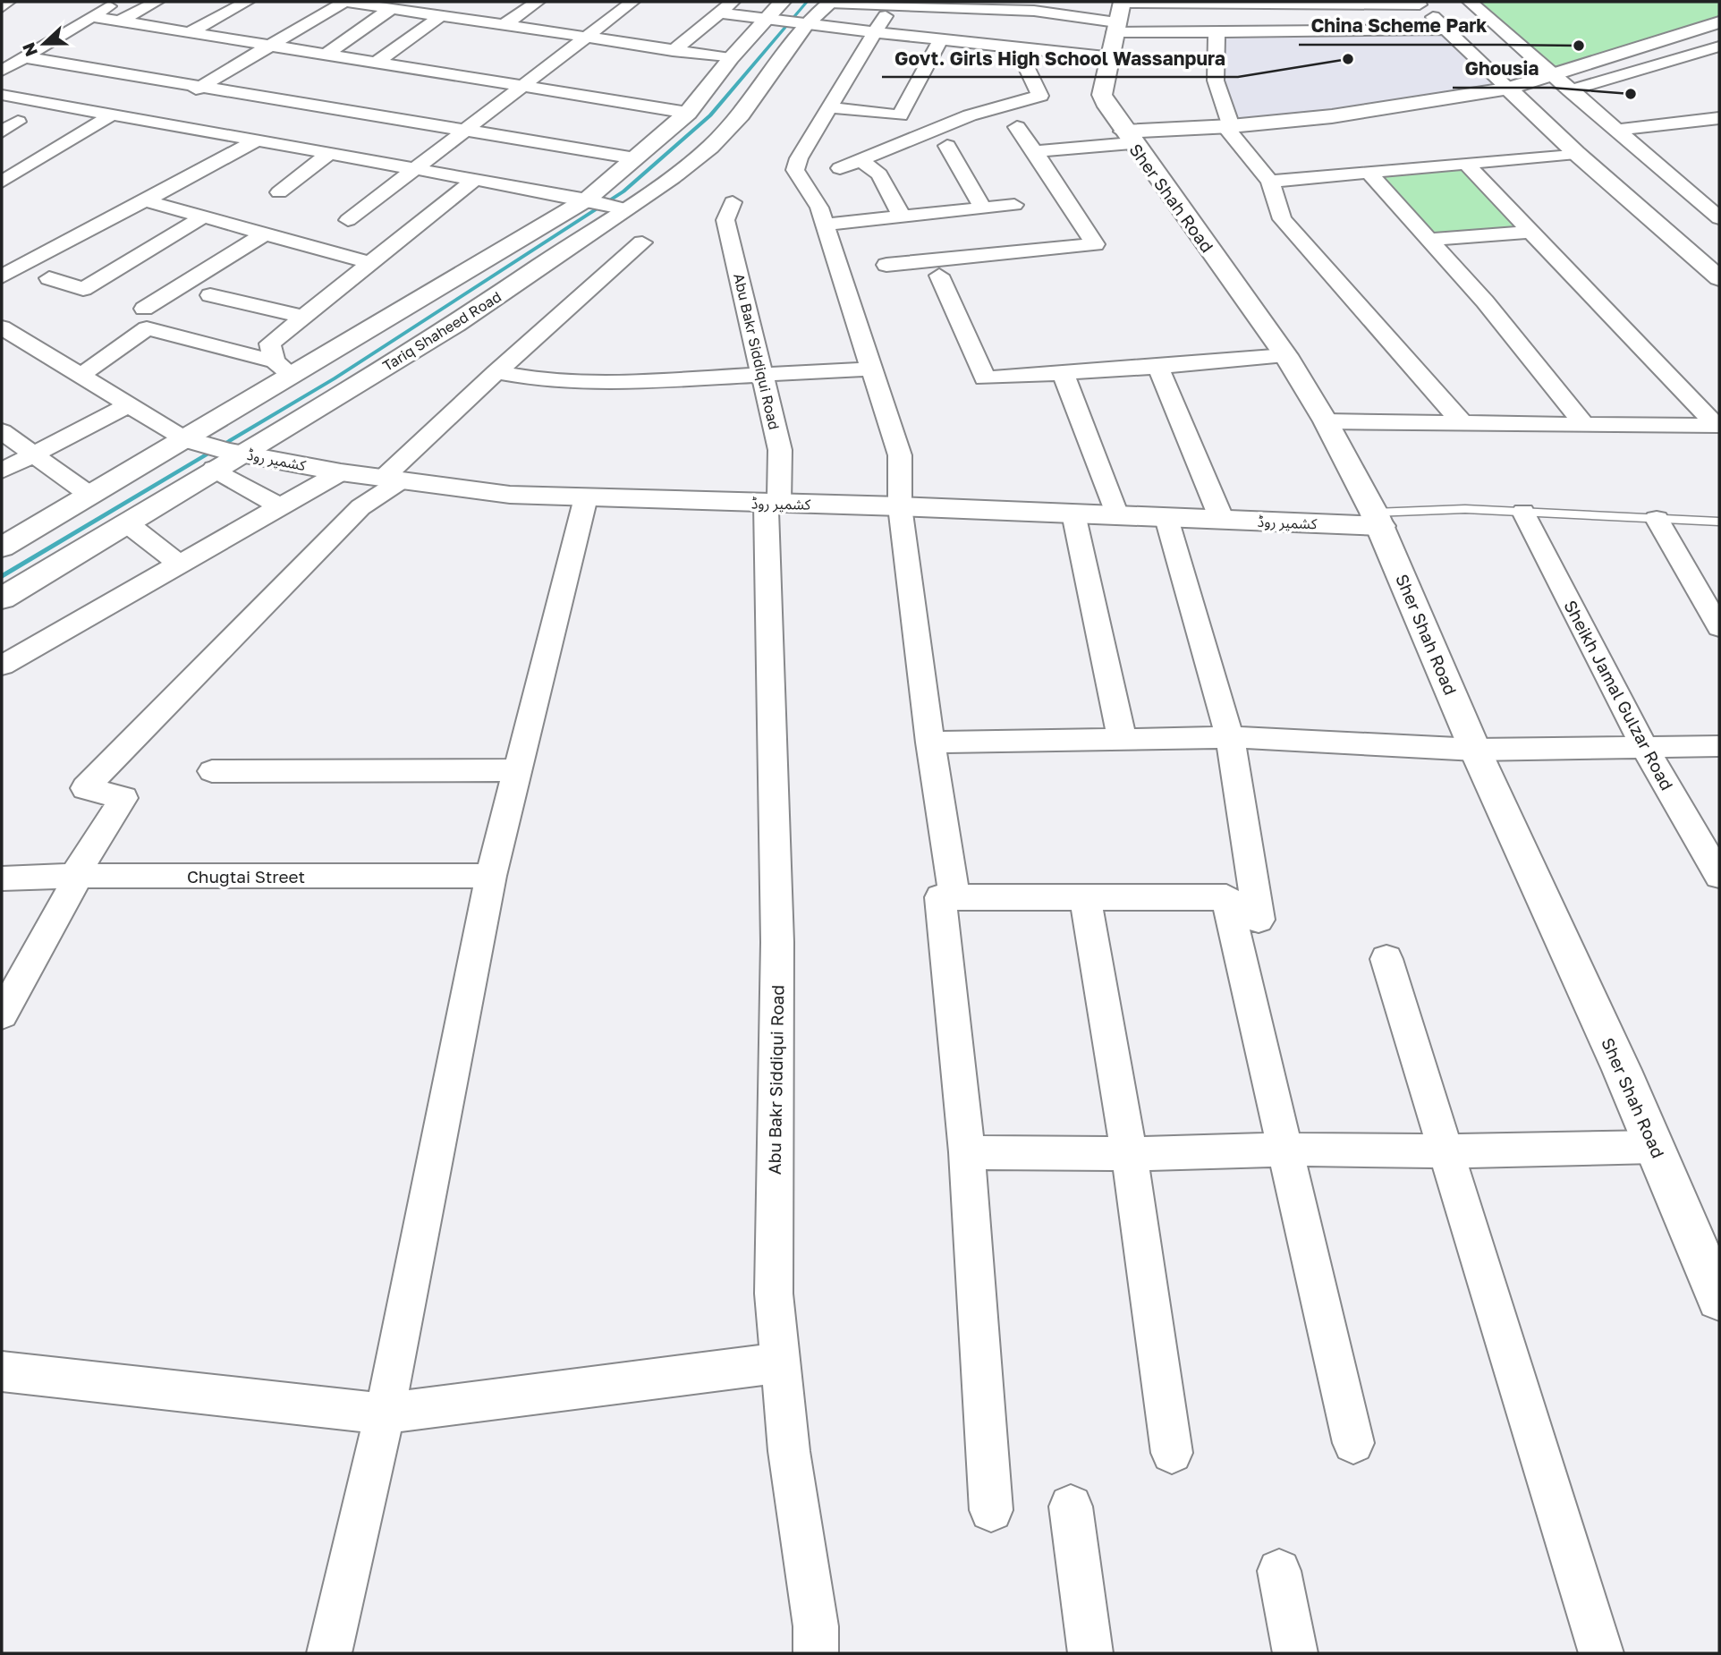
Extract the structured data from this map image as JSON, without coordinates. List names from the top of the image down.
{
  "streets": {
    "main road": ["Sher Shah Road", "Tariq Shaheed Road", "کشمیر روڈ"],
    "street": ["Abu Bakr Siddiqui Road", "Sheikh Jamal Gulzar Road", "Chugtai Street"]
  },
  "crossings": [
    ["Sher Shah Road", "کشمیر روڈ"],
    ["Tariq Shaheed Road", "کشمیر روڈ"],
    ["Abu Bakr Siddiqui Road", "کشمیر روڈ"]
  ],
  "places": ["China Scheme Park", "Govt. Girls High School Wassanpura", "Ghousia"],
  "north": "left"
}
